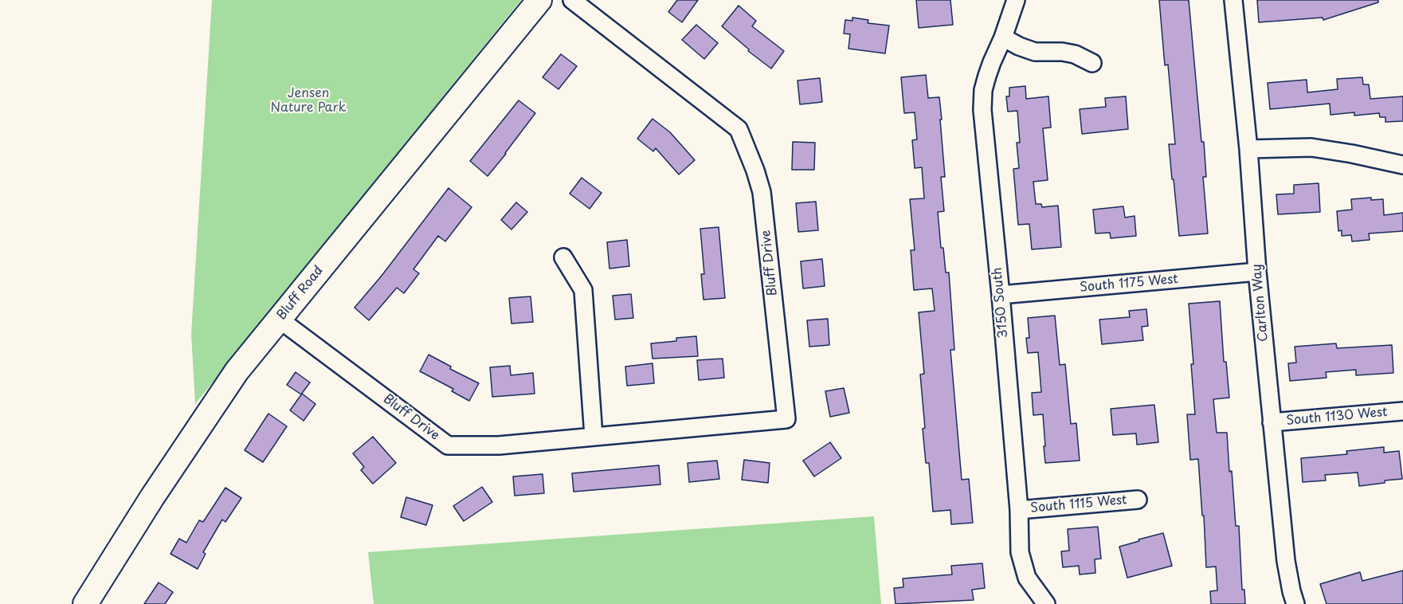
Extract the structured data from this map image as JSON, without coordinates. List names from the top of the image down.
{
  "streets": {
    "main road": ["Bluff Road"],
    "street": [
      "Bluff Drive",
      "South 1175 West",
      "3150 South",
      "Carlton Way",
      "South 1130 West",
      "South 1115 West"
    ]
  },
  "crossings": [
    ["Bluff Drive", "Bluff Road"],
    ["South 1175 West", "3150 South"],
    ["South 1175 West", "Carlton Way"],
    ["3150 South", "South 1115 West"],
    ["Carlton Way", "South 1130 West"]
  ],
  "parks": ["Jensen Nature Park"]
}
